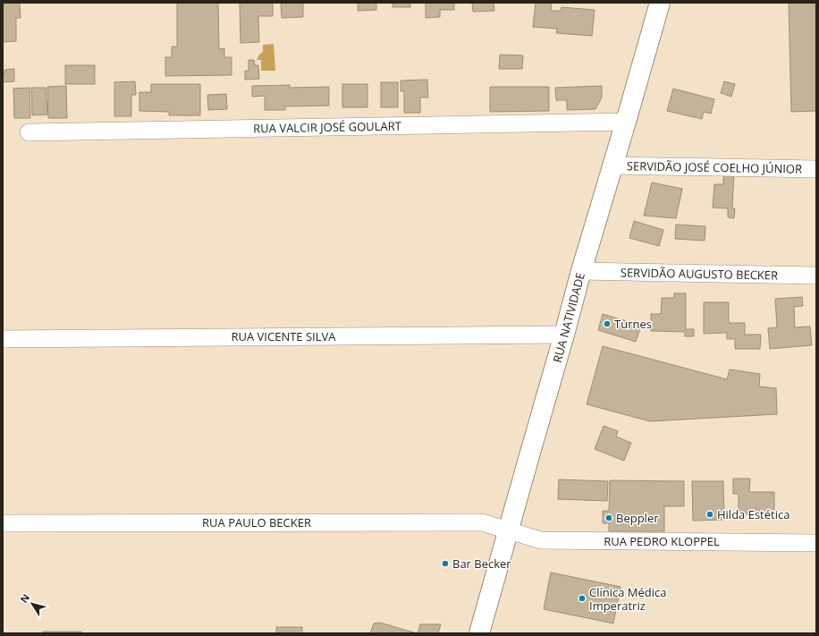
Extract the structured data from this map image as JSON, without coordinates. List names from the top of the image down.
{
  "streets": {
    "main road": ["RUA NATIVIDADE"],
    "street": [
      "RUA VALCIR JOSÉ GOULART",
      "SERVIDÃO JOSÉ COELHO JÚNIOR",
      "SERVIDÃO AUGUSTO BECKER",
      "RUA VICENTE SILVA",
      "RUA PAULO BECKER",
      "RUA PEDRO KLOPPEL"
    ]
  },
  "crossings": [
    ["RUA VALCIR JOSÉ GOULART", "RUA NATIVIDADE"],
    ["SERVIDÃO JOSÉ COELHO JÚNIOR", "RUA NATIVIDADE"],
    ["SERVIDÃO AUGUSTO BECKER", "RUA NATIVIDADE"],
    ["RUA NATIVIDADE", "RUA VICENTE SILVA"],
    ["RUA NATIVIDADE", "RUA PAULO BECKER"],
    ["RUA NATIVIDADE", "RUA PEDRO KLOPPEL"],
    ["RUA PAULO BECKER", "RUA PEDRO KLOPPEL"]
  ],
  "places": [
    "Turnes",
    "Hilda Estética",
    "Beppler",
    "Bar Becker",
    "Clínica Médica Imperatriz"
  ],
  "north": "top left"
}
